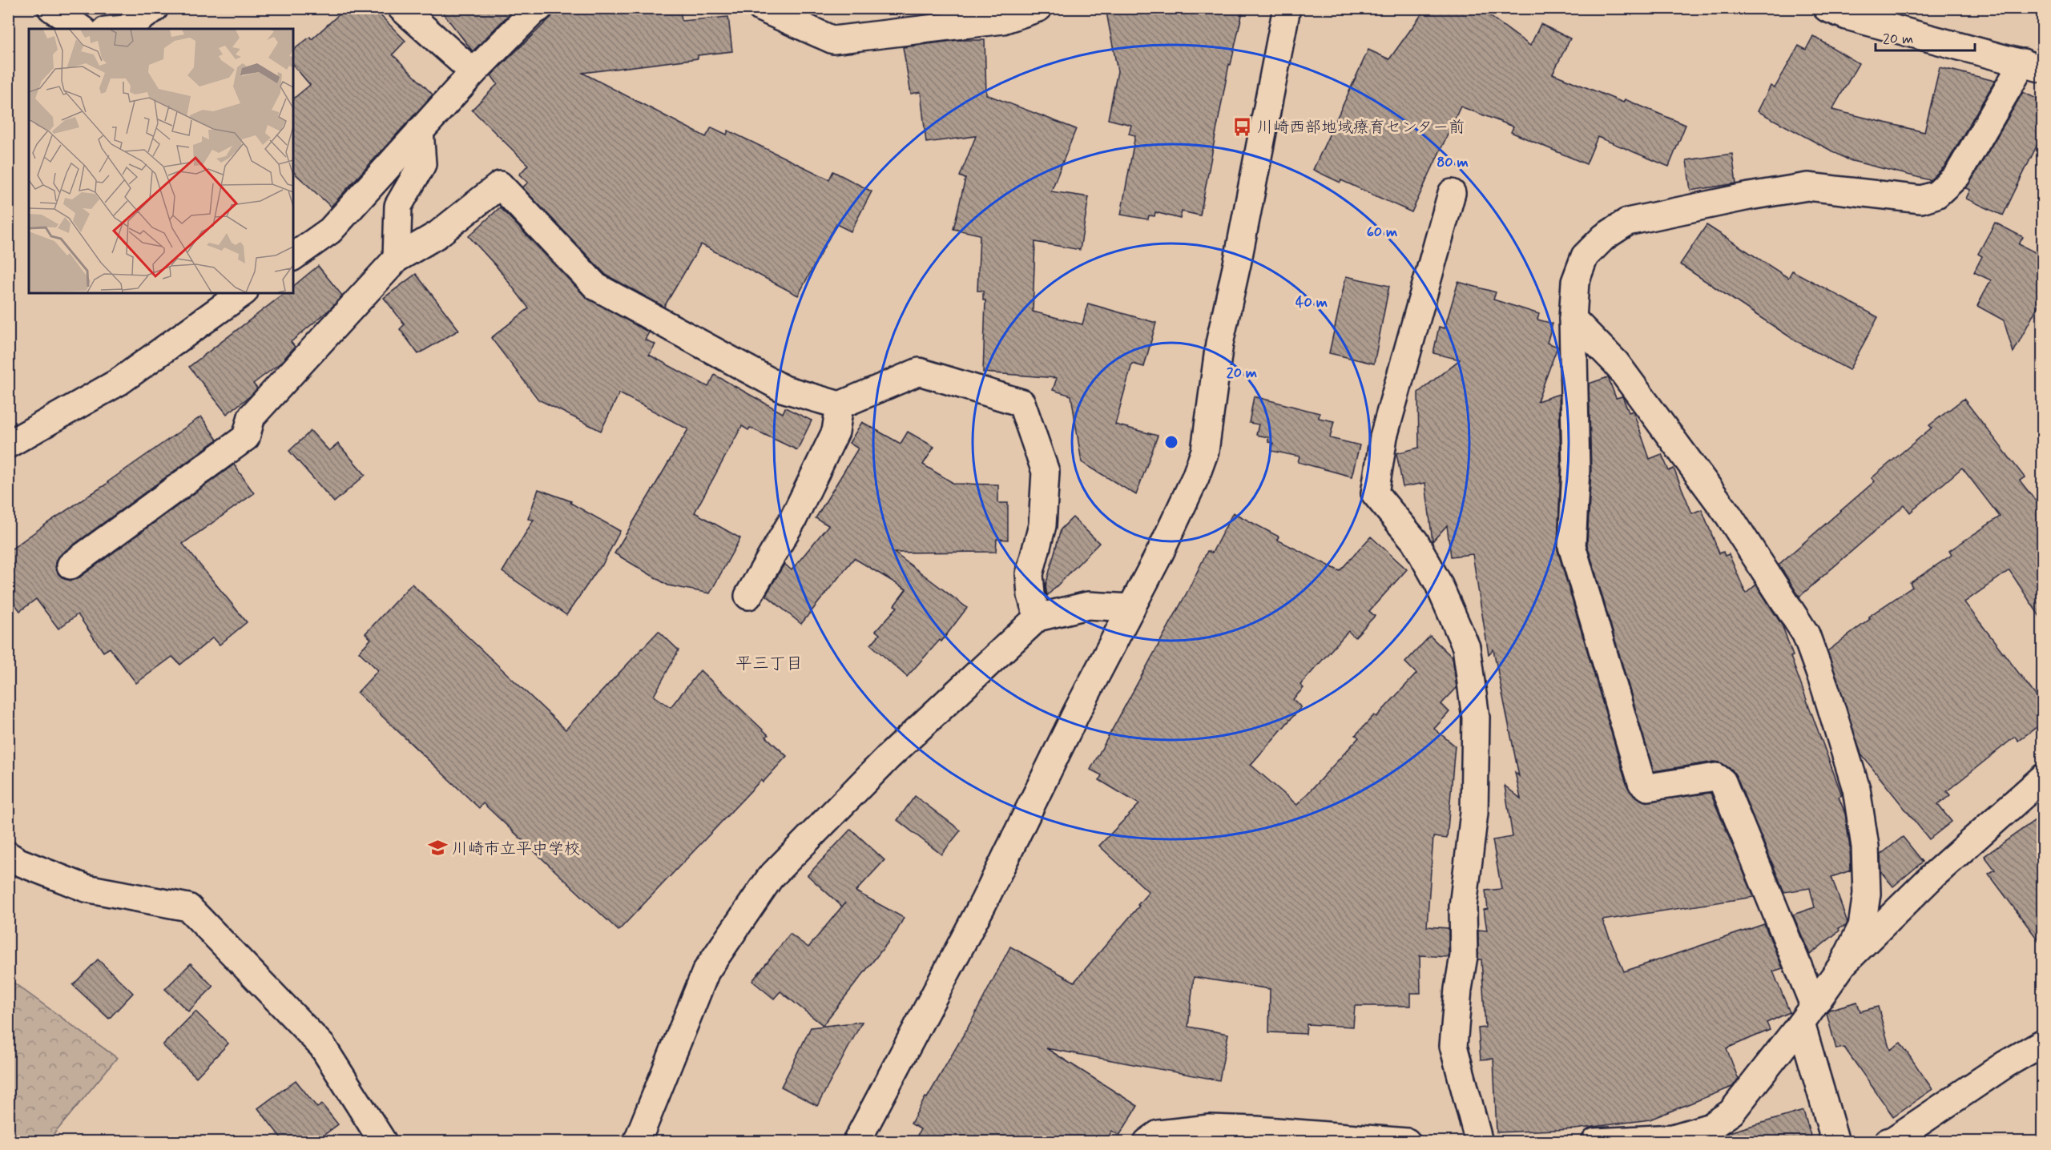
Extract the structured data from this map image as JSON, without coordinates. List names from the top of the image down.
{
  "districts": ["平三丁目"],
  "places": {
    "bus stop": ["川崎西部地域療育センター前"],
    "school or university": ["川崎市立平中学校"]
  },
  "scale_bar": "20 m",
  "rings": [
    "80 m",
    "60 m",
    "40 m",
    "20 m"
  ]
}
